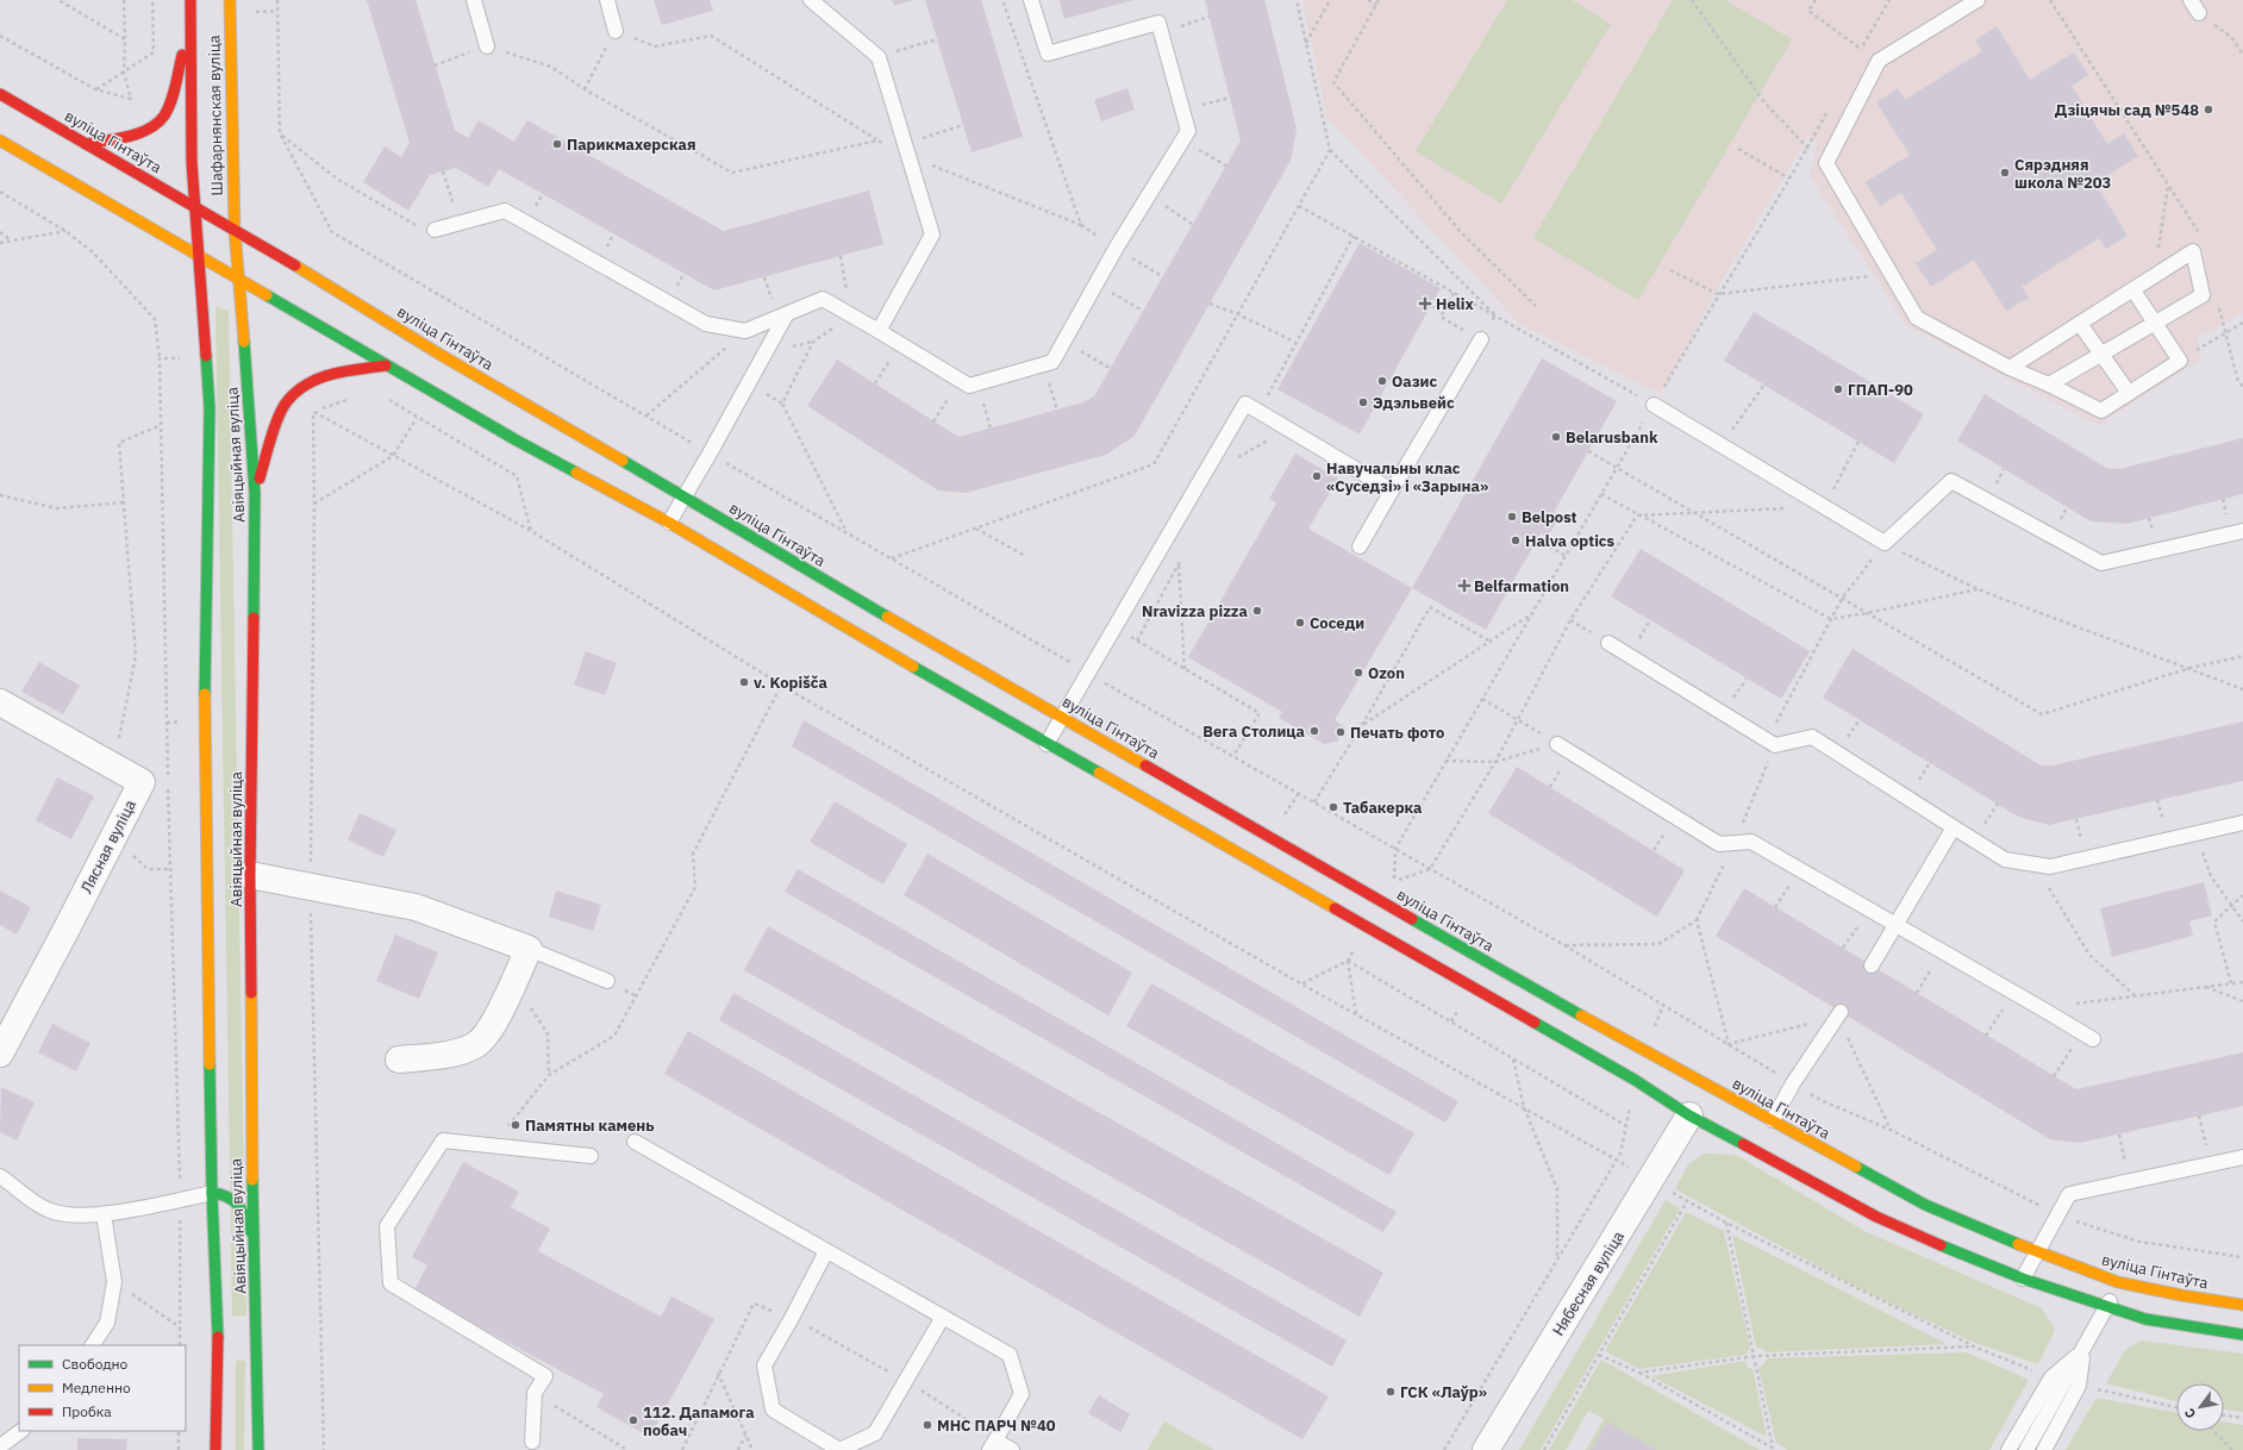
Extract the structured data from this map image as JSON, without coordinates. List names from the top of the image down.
{
  "streets": {
    "main road": ["Шафарнянская вуліца", "вуліца Гінтаўта", "Авіяцыйная вуліца"],
    "street": ["Лясная вуліца", "Нябесная вуліца"]
  },
  "crossings": [
    ["Шафарнянская вуліца", "вуліца Гінтаўта"],
    ["Шафарнянская вуліца", "Авіяцыйная вуліца"],
    ["вуліца Гінтаўта", "Авіяцыйная вуліца"]
  ],
  "places": {
    "other": [
      "Дзіцячы сад №548",
      "Парикмахерская",
      "Сярэдняя школа №203",
      "Оазис",
      "ГПАП-90",
      "Эдэльвейс",
      "Belarusbank",
      "Навучальны клас «Суседзі» і «Зарына»",
      "Belpost",
      "Halva optics",
      "Nravizza pizza",
      "Соседи",
      "Ozon",
      "v. Kopišča",
      "Вега Столица",
      "Печать фото",
      "Табакерка",
      "Памятны камень",
      "ГСК «Лаўр»",
      "112. Дапамога побач",
      "МНС ПАРЧ №40"
    ],
    "health": ["Helix", "Belfarmation"]
  },
  "legend": ["Свободно", "Медленно", "Пробка"],
  "north": "bottom left"
}
